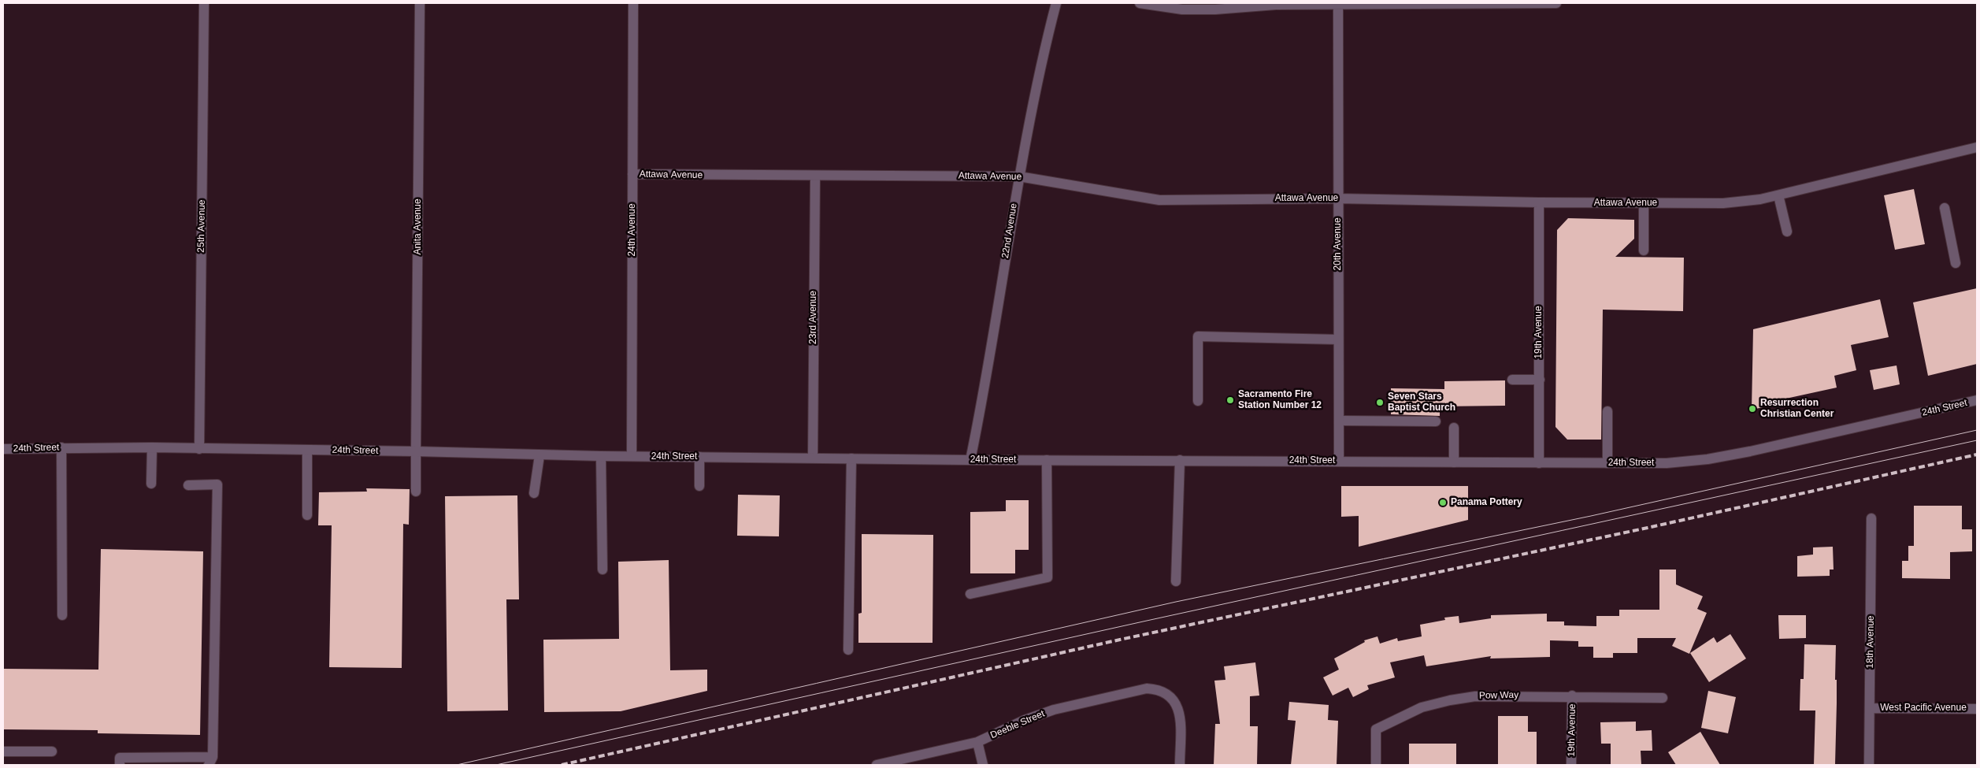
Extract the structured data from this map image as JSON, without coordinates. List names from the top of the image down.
{
  "streets": {
    "street": [
      "Attawa Avenue",
      "25th Avenue",
      "Anita Avenue",
      "24th Avenue",
      "22nd Avenue",
      "20th Avenue",
      "23rd Avenue",
      "19th Avenue",
      "24th Street",
      "18th Avenue",
      "Pow Way",
      "West Pacific Avenue",
      "Deeble Street"
    ]
  },
  "crossings": [
    ["Attawa Avenue", "24th Avenue"],
    ["Attawa Avenue", "22nd Avenue"],
    ["Attawa Avenue", "20th Avenue"],
    ["Attawa Avenue", "23rd Avenue"],
    ["Attawa Avenue", "19th Avenue"],
    ["25th Avenue", "24th Street"],
    ["Anita Avenue", "24th Street"],
    ["24th Avenue", "24th Street"],
    ["22nd Avenue", "24th Street"],
    ["20th Avenue", "24th Street"],
    ["23rd Avenue", "24th Street"],
    ["19th Avenue", "24th Street"],
    ["19th Avenue", "Pow Way"],
    ["18th Avenue", "West Pacific Avenue"]
  ],
  "places": [
    "Sacramento Fire Station Number 12",
    "Seven Stars Baptist Church",
    "Resurrection Christian Center",
    "Panama Pottery"
  ]
}
